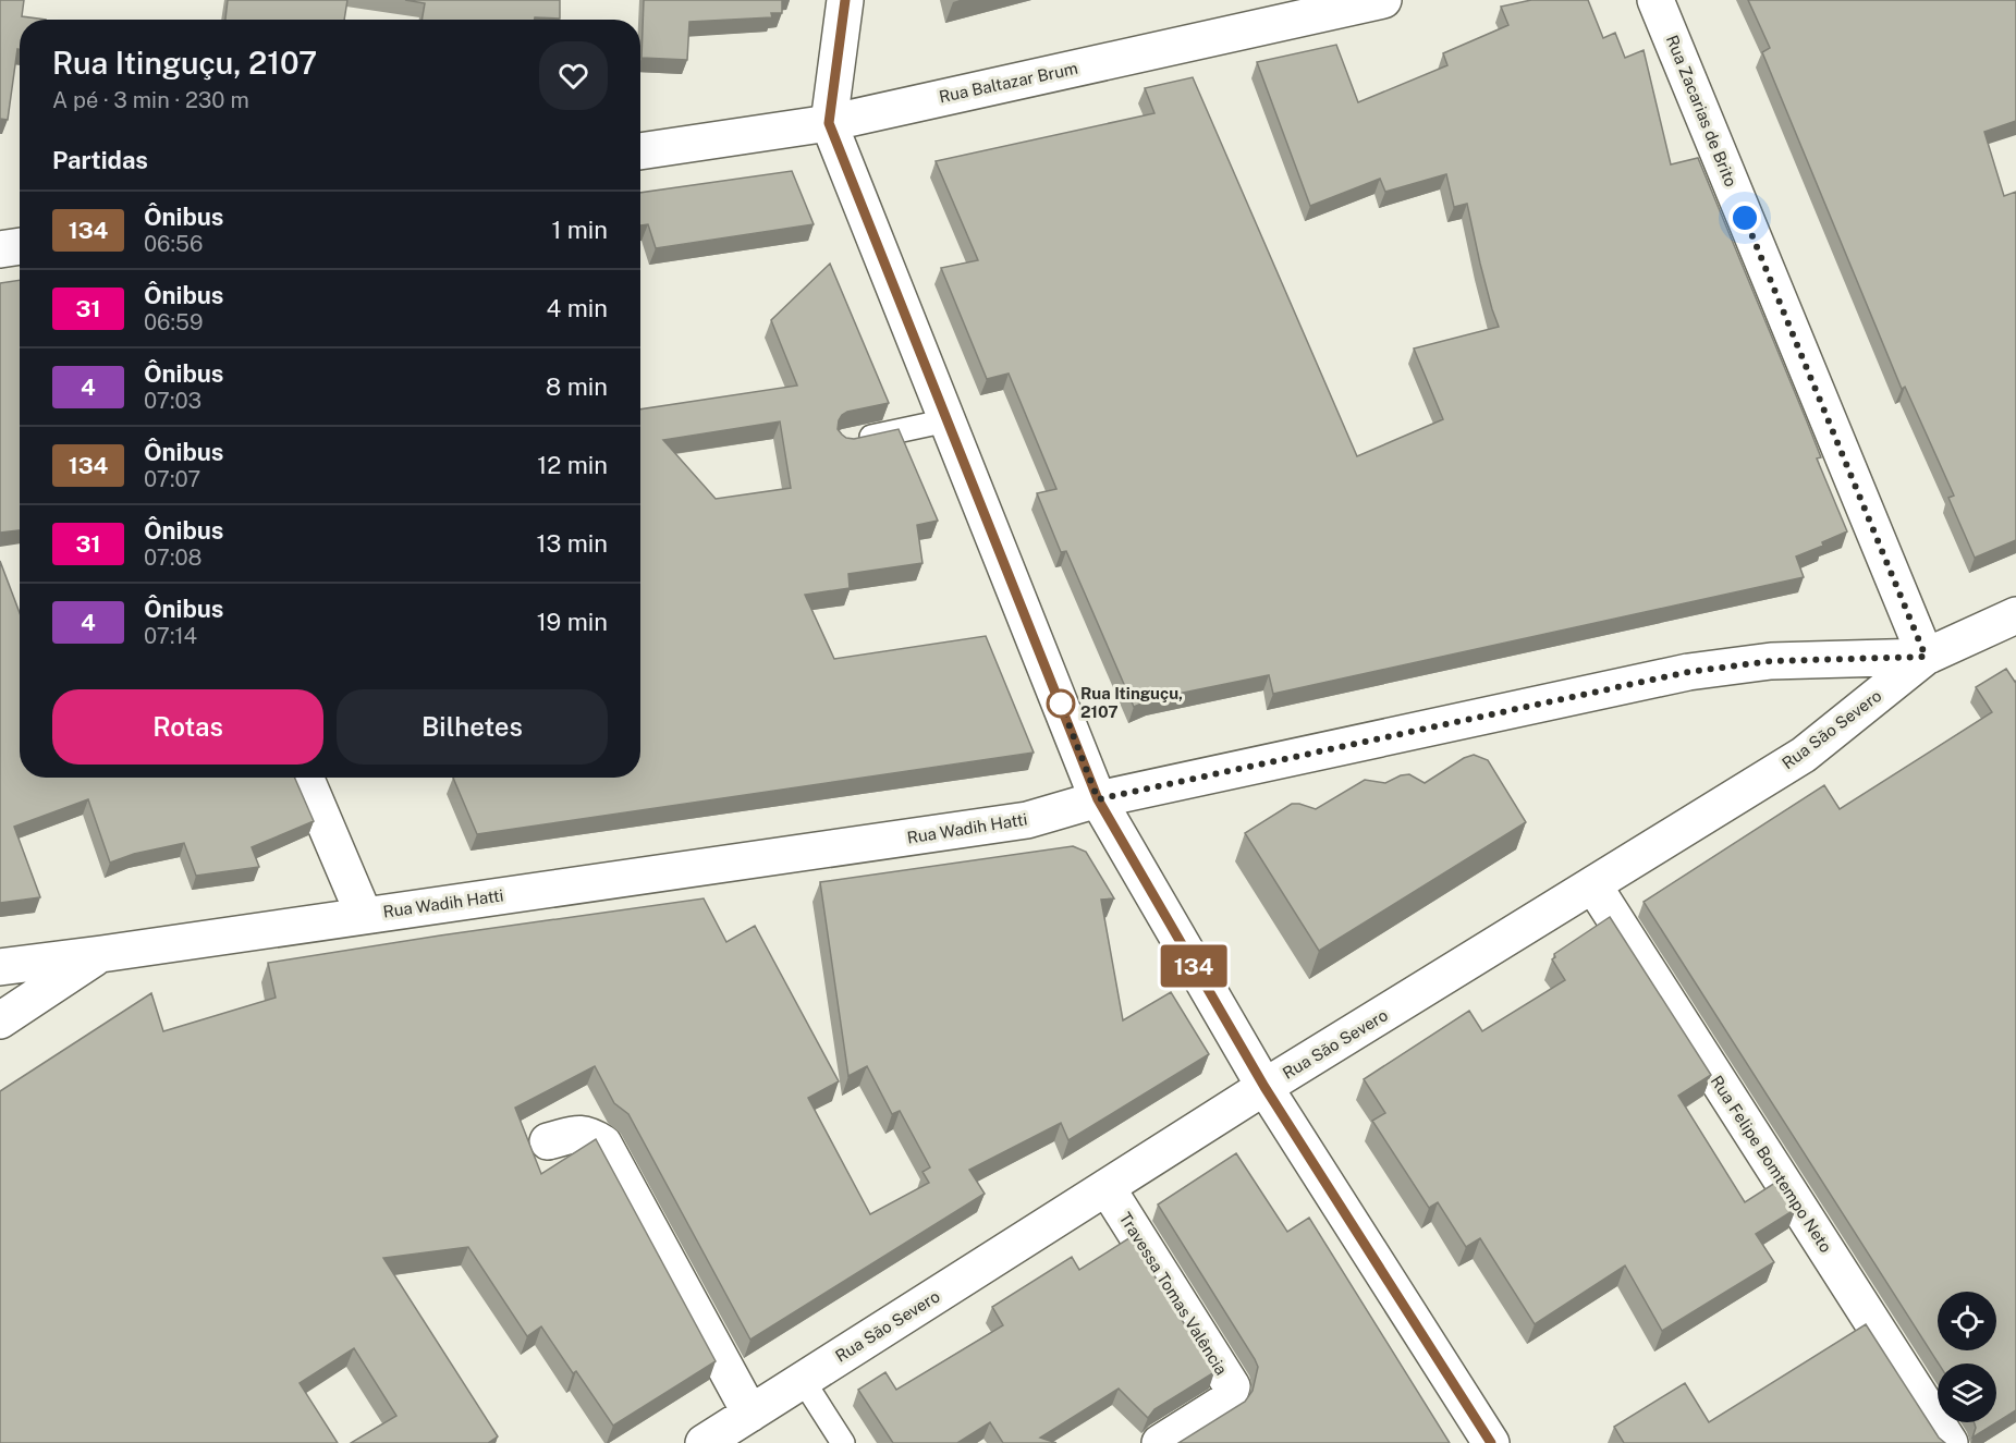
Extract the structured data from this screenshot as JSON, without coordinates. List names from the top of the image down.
{
  "streets": {
    "street": [
      "Rua Baltazar Brum",
      "Rua Zacarias de Brito",
      "Rua São Severo",
      "Rua Wadih Hatti",
      "Rua Felipe Bomtempo Neto",
      "Travessa Tomas Valência"
    ]
  },
  "crossings": [
    ["Rua Zacarias de Brito", "Rua São Severo"],
    ["Rua Zacarias de Brito", "Rua Wadih Hatti"],
    ["Rua São Severo", "Rua Wadih Hatti"],
    ["Rua São Severo", "Rua Felipe Bomtempo Neto"],
    ["Rua São Severo", "Travessa Tomas Valência"]
  ],
  "places": ["Rua Itinguçu, 2107"],
  "lines": ["bus line 134"],
  "page": {
    "on_map": "134",
    "heading": [
      ["Rua Itinguçu, 2107", "A pé · 3 min · 230 m"],
      "Partidas"
    ],
    "list": [
      {
        "mark": "134",
        "name": "Ônibus",
        "note": "06:56",
        "value": "1 min"
      },
      {
        "mark": "31",
        "name": "Ônibus",
        "note": "06:59",
        "value": "4 min"
      },
      {
        "mark": "4",
        "name": "Ônibus",
        "note": "07:03",
        "value": "8 min"
      },
      {
        "mark": "134",
        "name": "Ônibus",
        "note": "07:07",
        "value": "12 min"
      },
      {
        "mark": "31",
        "name": "Ônibus",
        "note": "07:08",
        "value": "13 min"
      },
      {
        "mark": "4",
        "name": "Ônibus",
        "note": "07:14",
        "value": "19 min"
      }
    ],
    "buttons": ["Rotas", "Bilhetes"]
  }
}
